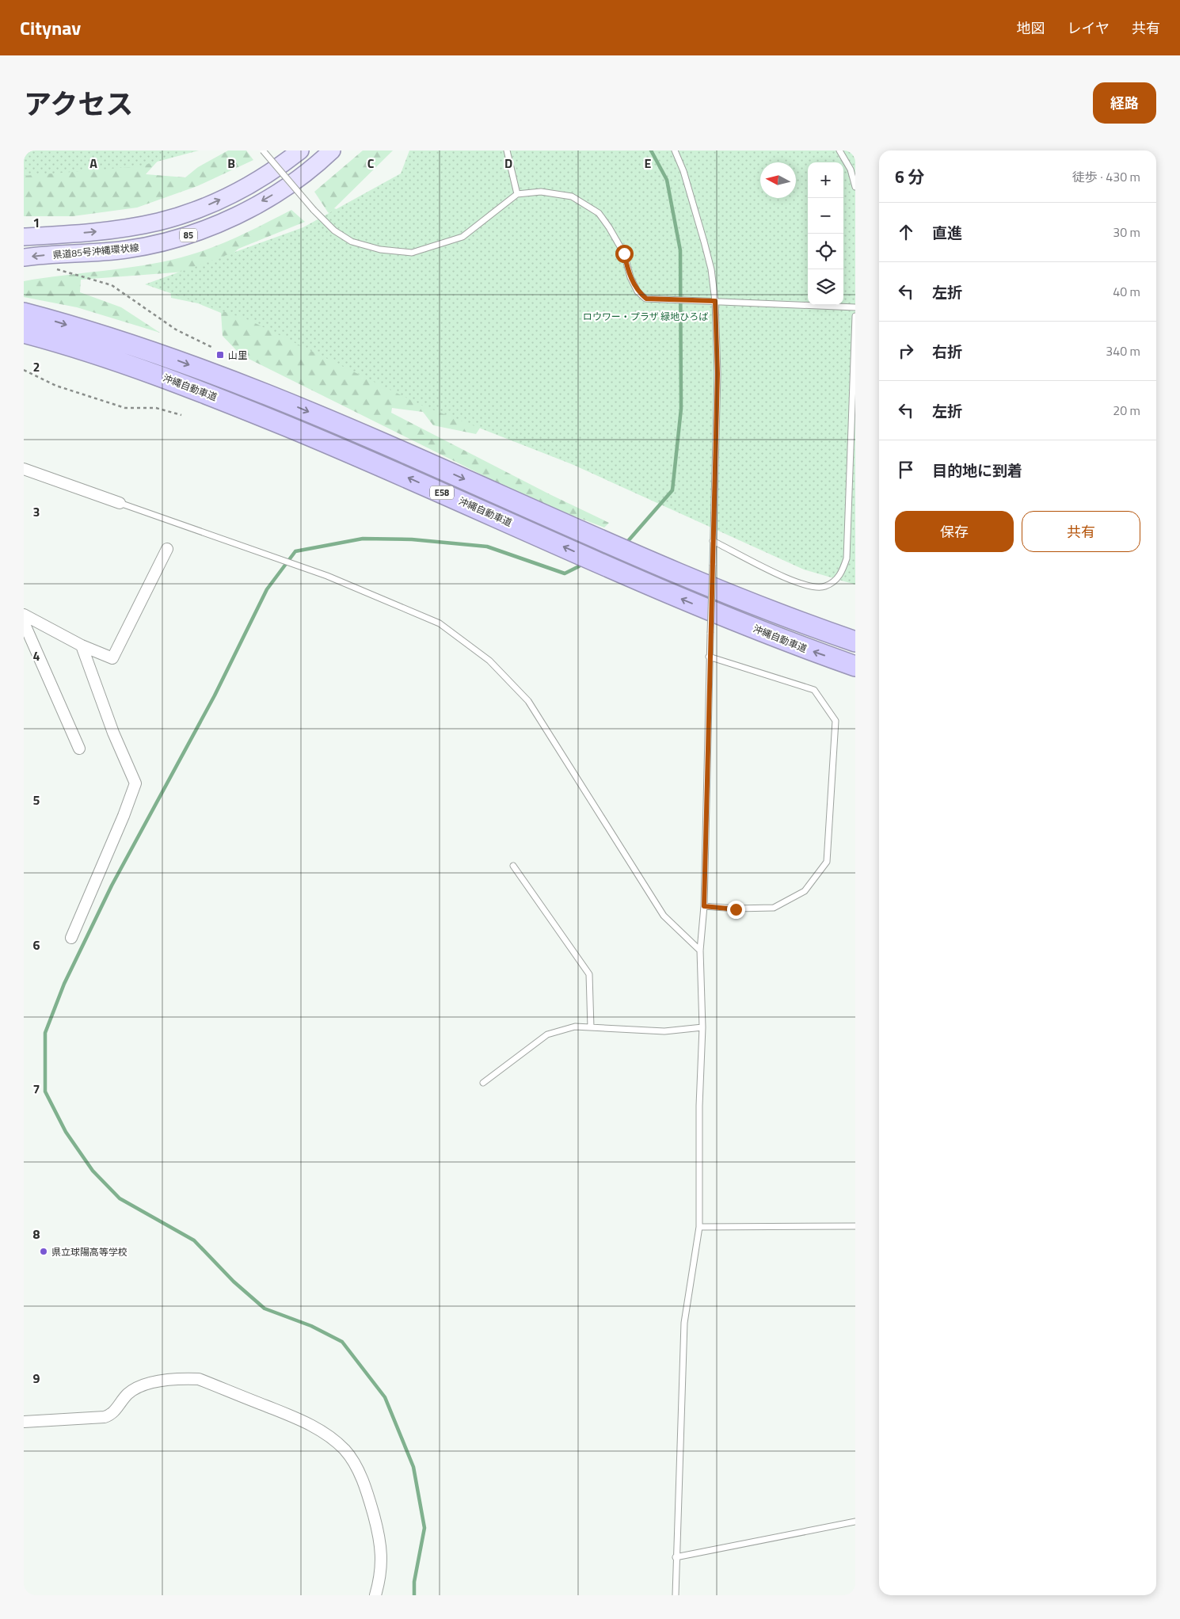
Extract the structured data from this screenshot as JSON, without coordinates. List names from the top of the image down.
{
  "streets": {
    "highway": ["沖縄自動車道", "E58"],
    "main road": ["85", "県道85号沖縄環状線"]
  },
  "parks": ["ロウワー・プラザ 緑地ひろば"],
  "places": {
    "transit": ["山里"],
    "other": ["県立球陽高等学校"]
  },
  "north": "left",
  "page": {
    "header": "Citynav",
    "nav": ["地図", "レイヤ", "共有"],
    "title": "アクセス",
    "buttons": [
      "経路",
      ["保存", "共有"]
    ],
    "heading": ["6 分", "徒歩 · 430 m"],
    "map_buttons": ["+", "−"],
    "list": [
      ["直進", "30 m"],
      ["左折", "40 m"],
      ["右折", "340 m"],
      ["左折", "20 m"],
      "目的地に到着"
    ]
  },
  "grid": {
    "columns": [
      "A",
      "B",
      "C",
      "D",
      "E"
    ],
    "rows": [
      "1",
      "2",
      "3",
      "4",
      "5",
      "6",
      "7",
      "8",
      "9"
    ]
  }
}
